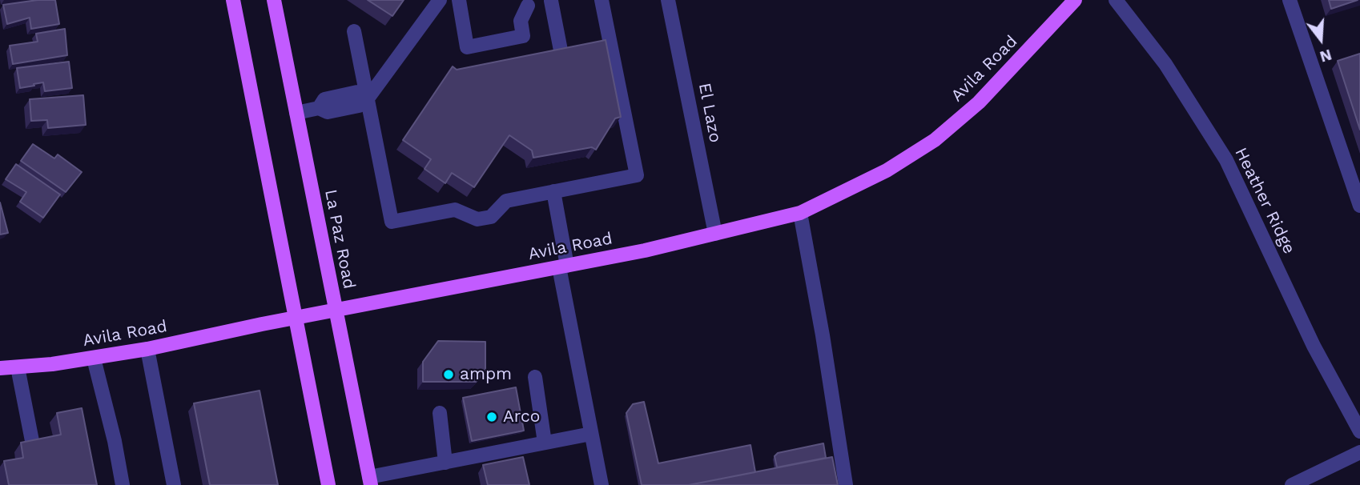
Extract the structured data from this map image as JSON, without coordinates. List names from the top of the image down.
{
  "streets": {
    "main road": ["Avila Road", "La Paz Road"],
    "street": ["El Lazo", "Heather Ridge"]
  },
  "crossings": [
    ["Avila Road", "El Lazo"],
    ["Avila Road", "La Paz Road"]
  ],
  "places": ["ampm", "Arco"],
  "north": "bottom"
}
